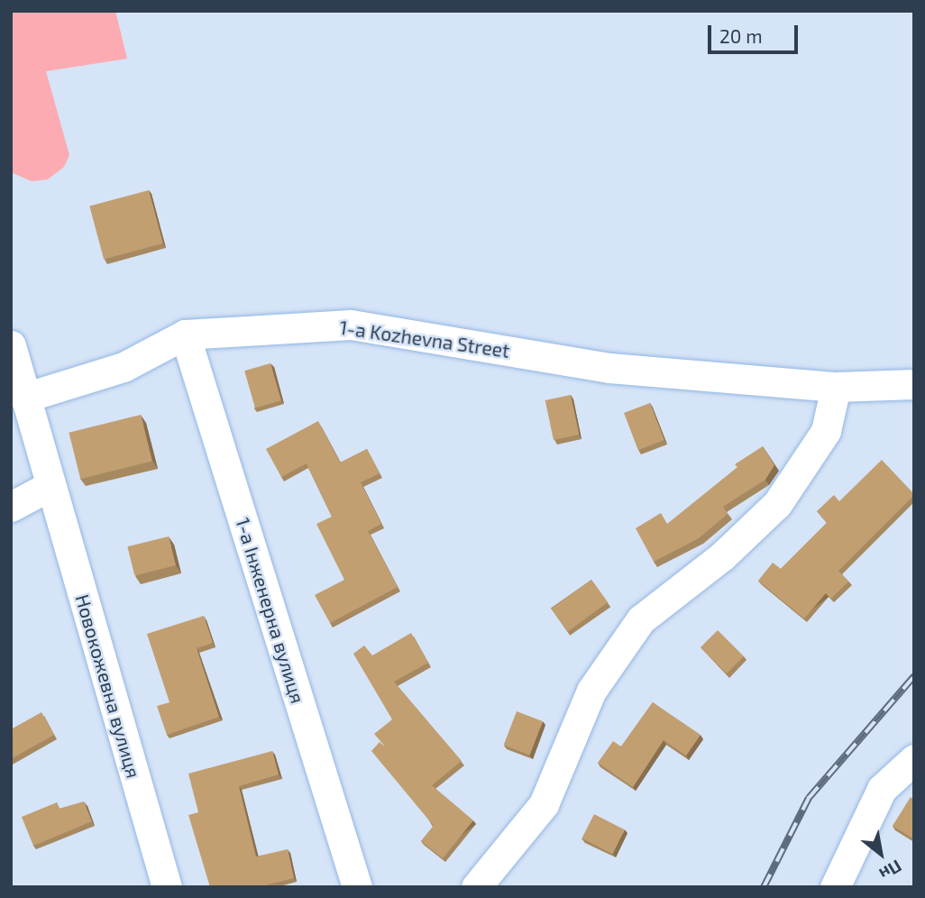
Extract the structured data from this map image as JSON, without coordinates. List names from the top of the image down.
{
  "streets": {
    "street": ["1-a Kozhevna Street", "1-а Інженерна вулиця", "Новокожевна вулиця"]
  },
  "crossings": [
    ["1-a Kozhevna Street", "1-а Інженерна вулиця"],
    ["1-a Kozhevna Street", "Новокожевна вулиця"]
  ],
  "scale_bar": "20 m",
  "north": "bottom right"
}
